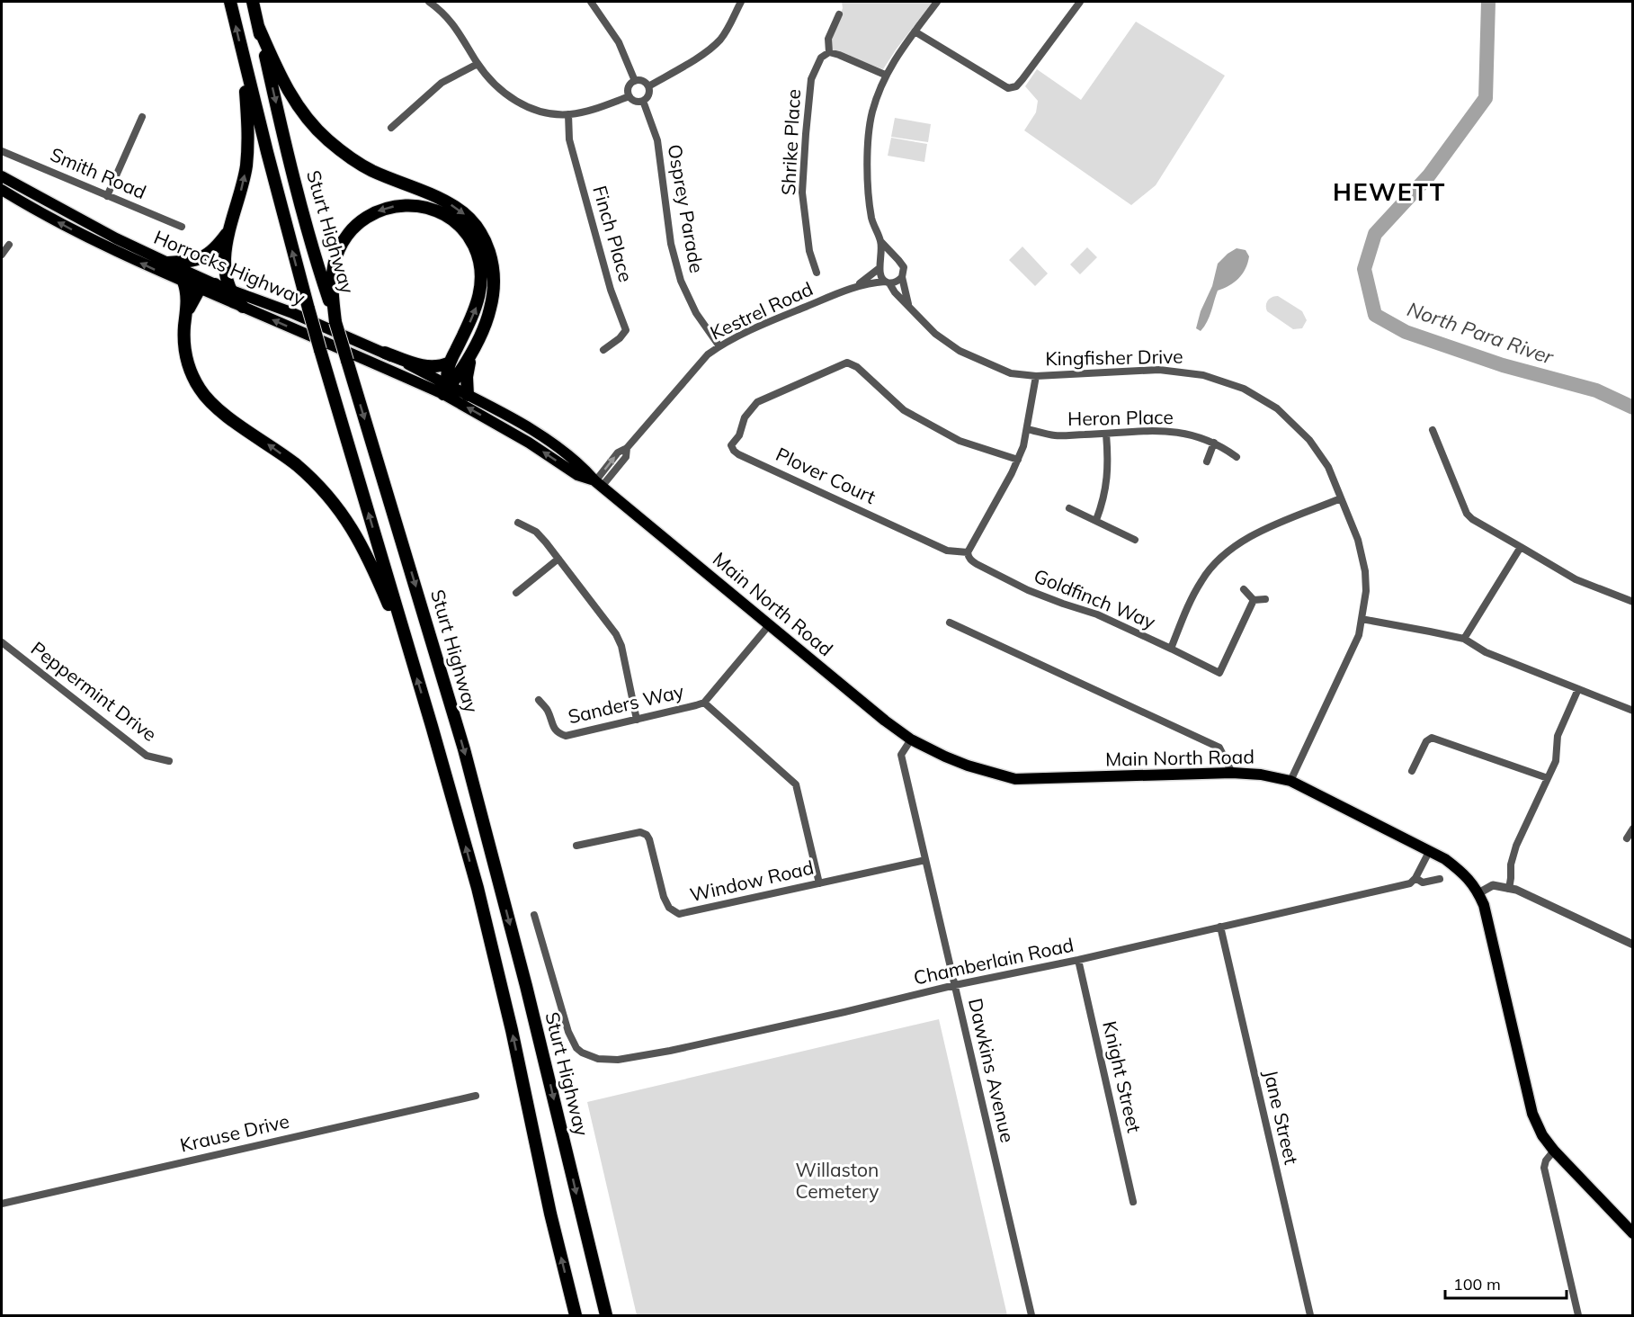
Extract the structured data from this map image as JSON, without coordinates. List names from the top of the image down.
{
  "streets": {
    "highway": ["Sturt Highway"],
    "main road": ["Horrocks Highway", "Main North Road"],
    "street": [
      "Shrike Place",
      "Smith Road",
      "Osprey Parade",
      "Finch Place",
      "Kestrel Road",
      "Kingfisher Drive",
      "Heron Place",
      "Plover Court",
      "Goldfinch Way",
      "Peppermint Drive",
      "Sanders Way",
      "Window Road",
      "Chamberlain Road",
      "Dawkins Avenue",
      "Knight Street",
      "Jane Street",
      "Krause Drive"
    ]
  },
  "crossings": [
    ["Osprey Parade", "Kestrel Road"],
    ["Horrocks Highway", "Main North Road"],
    ["Kestrel Road", "Kingfisher Drive"],
    ["Kestrel Road", "Main North Road"],
    ["Kingfisher Drive", "Goldfinch Way"],
    ["Kingfisher Drive", "Main North Road"],
    ["Plover Court", "Goldfinch Way"],
    ["Main North Road", "Sanders Way"],
    ["Main North Road", "Dawkins Avenue"],
    ["Window Road", "Dawkins Avenue"],
    ["Chamberlain Road", "Dawkins Avenue"],
    ["Chamberlain Road", "Knight Street"],
    ["Chamberlain Road", "Jane Street"]
  ],
  "districts": ["HEWETT"],
  "water": ["North Para River"],
  "parks": ["Willaston Cemetery"],
  "scale_bar": "100 m"
}
